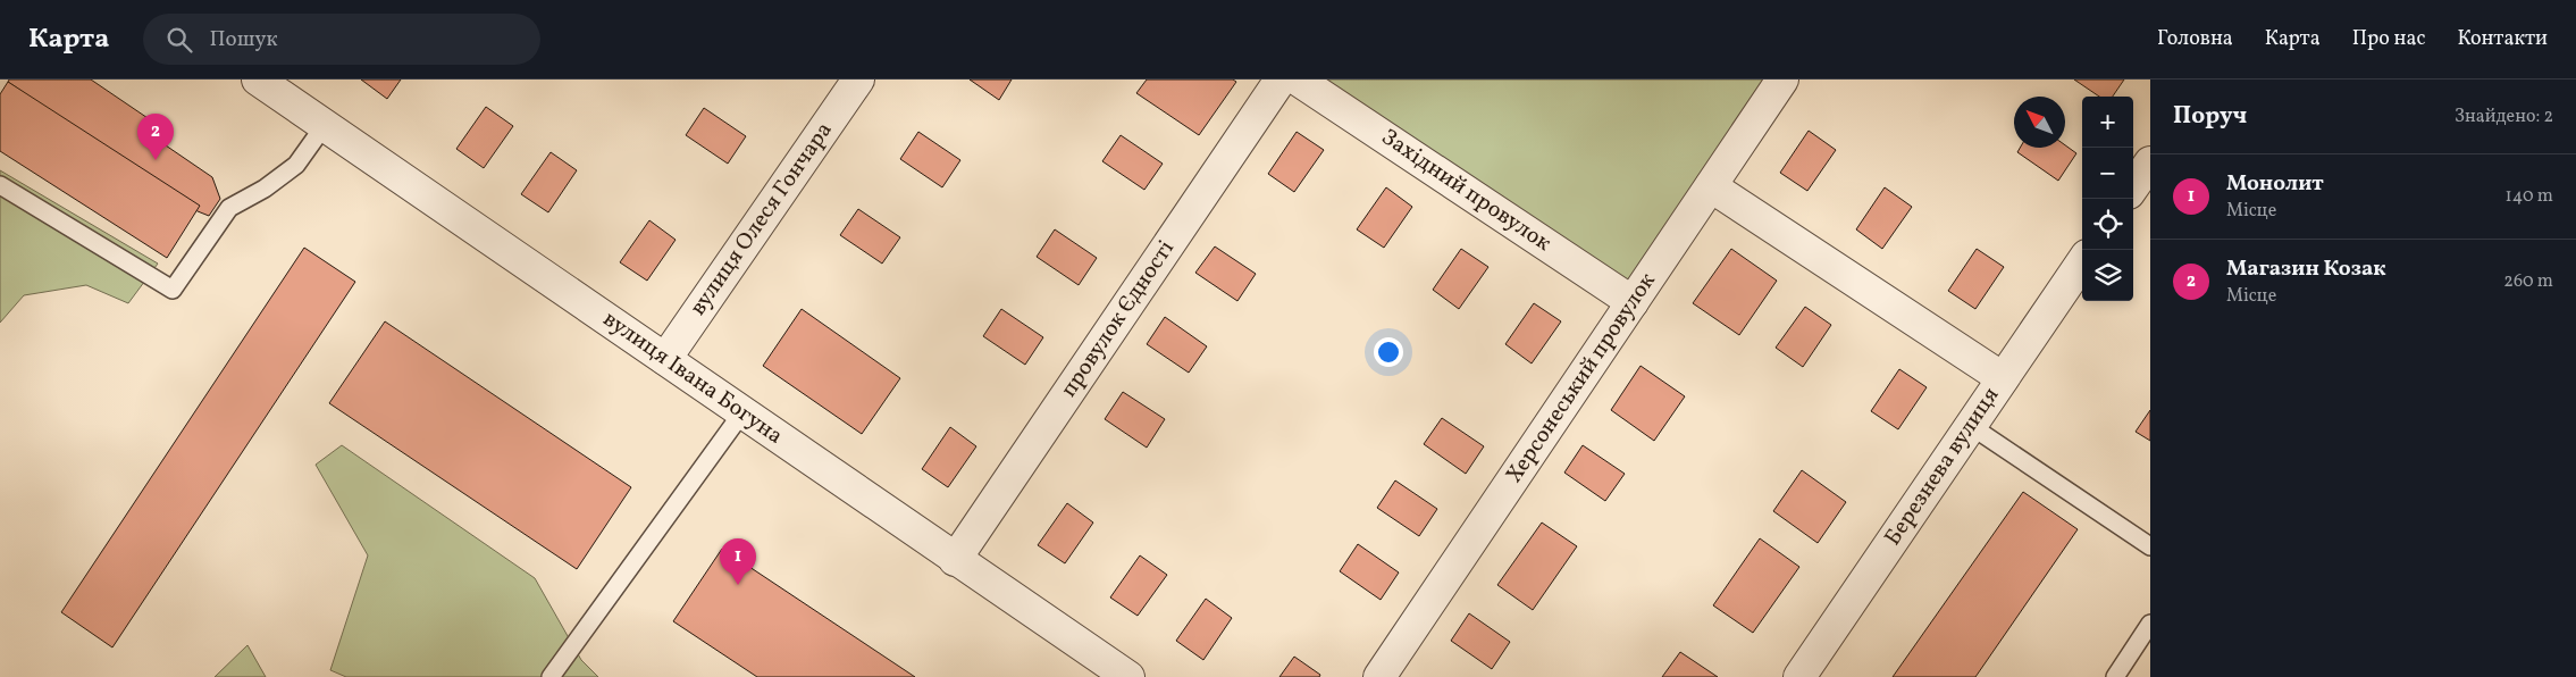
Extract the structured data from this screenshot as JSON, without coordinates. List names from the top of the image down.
{
  "streets": {
    "street": [
      "Західний провулок",
      "вулиця Олеся Гончара",
      "провулок Єдності",
      "вулиця Івана Богуна",
      "Херсонеський провулок",
      "Березнева вулиця"
    ]
  },
  "crossings": [
    ["Західний провулок", "Херсонеський провулок"],
    ["вулиця Олеся Гончара", "вулиця Івана Богуна"],
    ["провулок Єдності", "вулиця Івана Богуна"]
  ],
  "north": "top left",
  "page": {
    "header": "Карта",
    "search": "Пошук",
    "nav": [
      "Головна",
      "Карта",
      "Про нас",
      "Контакти"
    ],
    "heading": ["Поруч", "Знайдено: 2"],
    "map_buttons": ["+", "−"],
    "pins": ["2", "1"],
    "list": [
      {
        "mark": "1",
        "name": "Монолит",
        "note": "Місце",
        "value": "140 m"
      },
      {
        "mark": "2",
        "name": "Магазин Козак",
        "note": "Місце",
        "value": "260 m"
      }
    ]
  }
}
